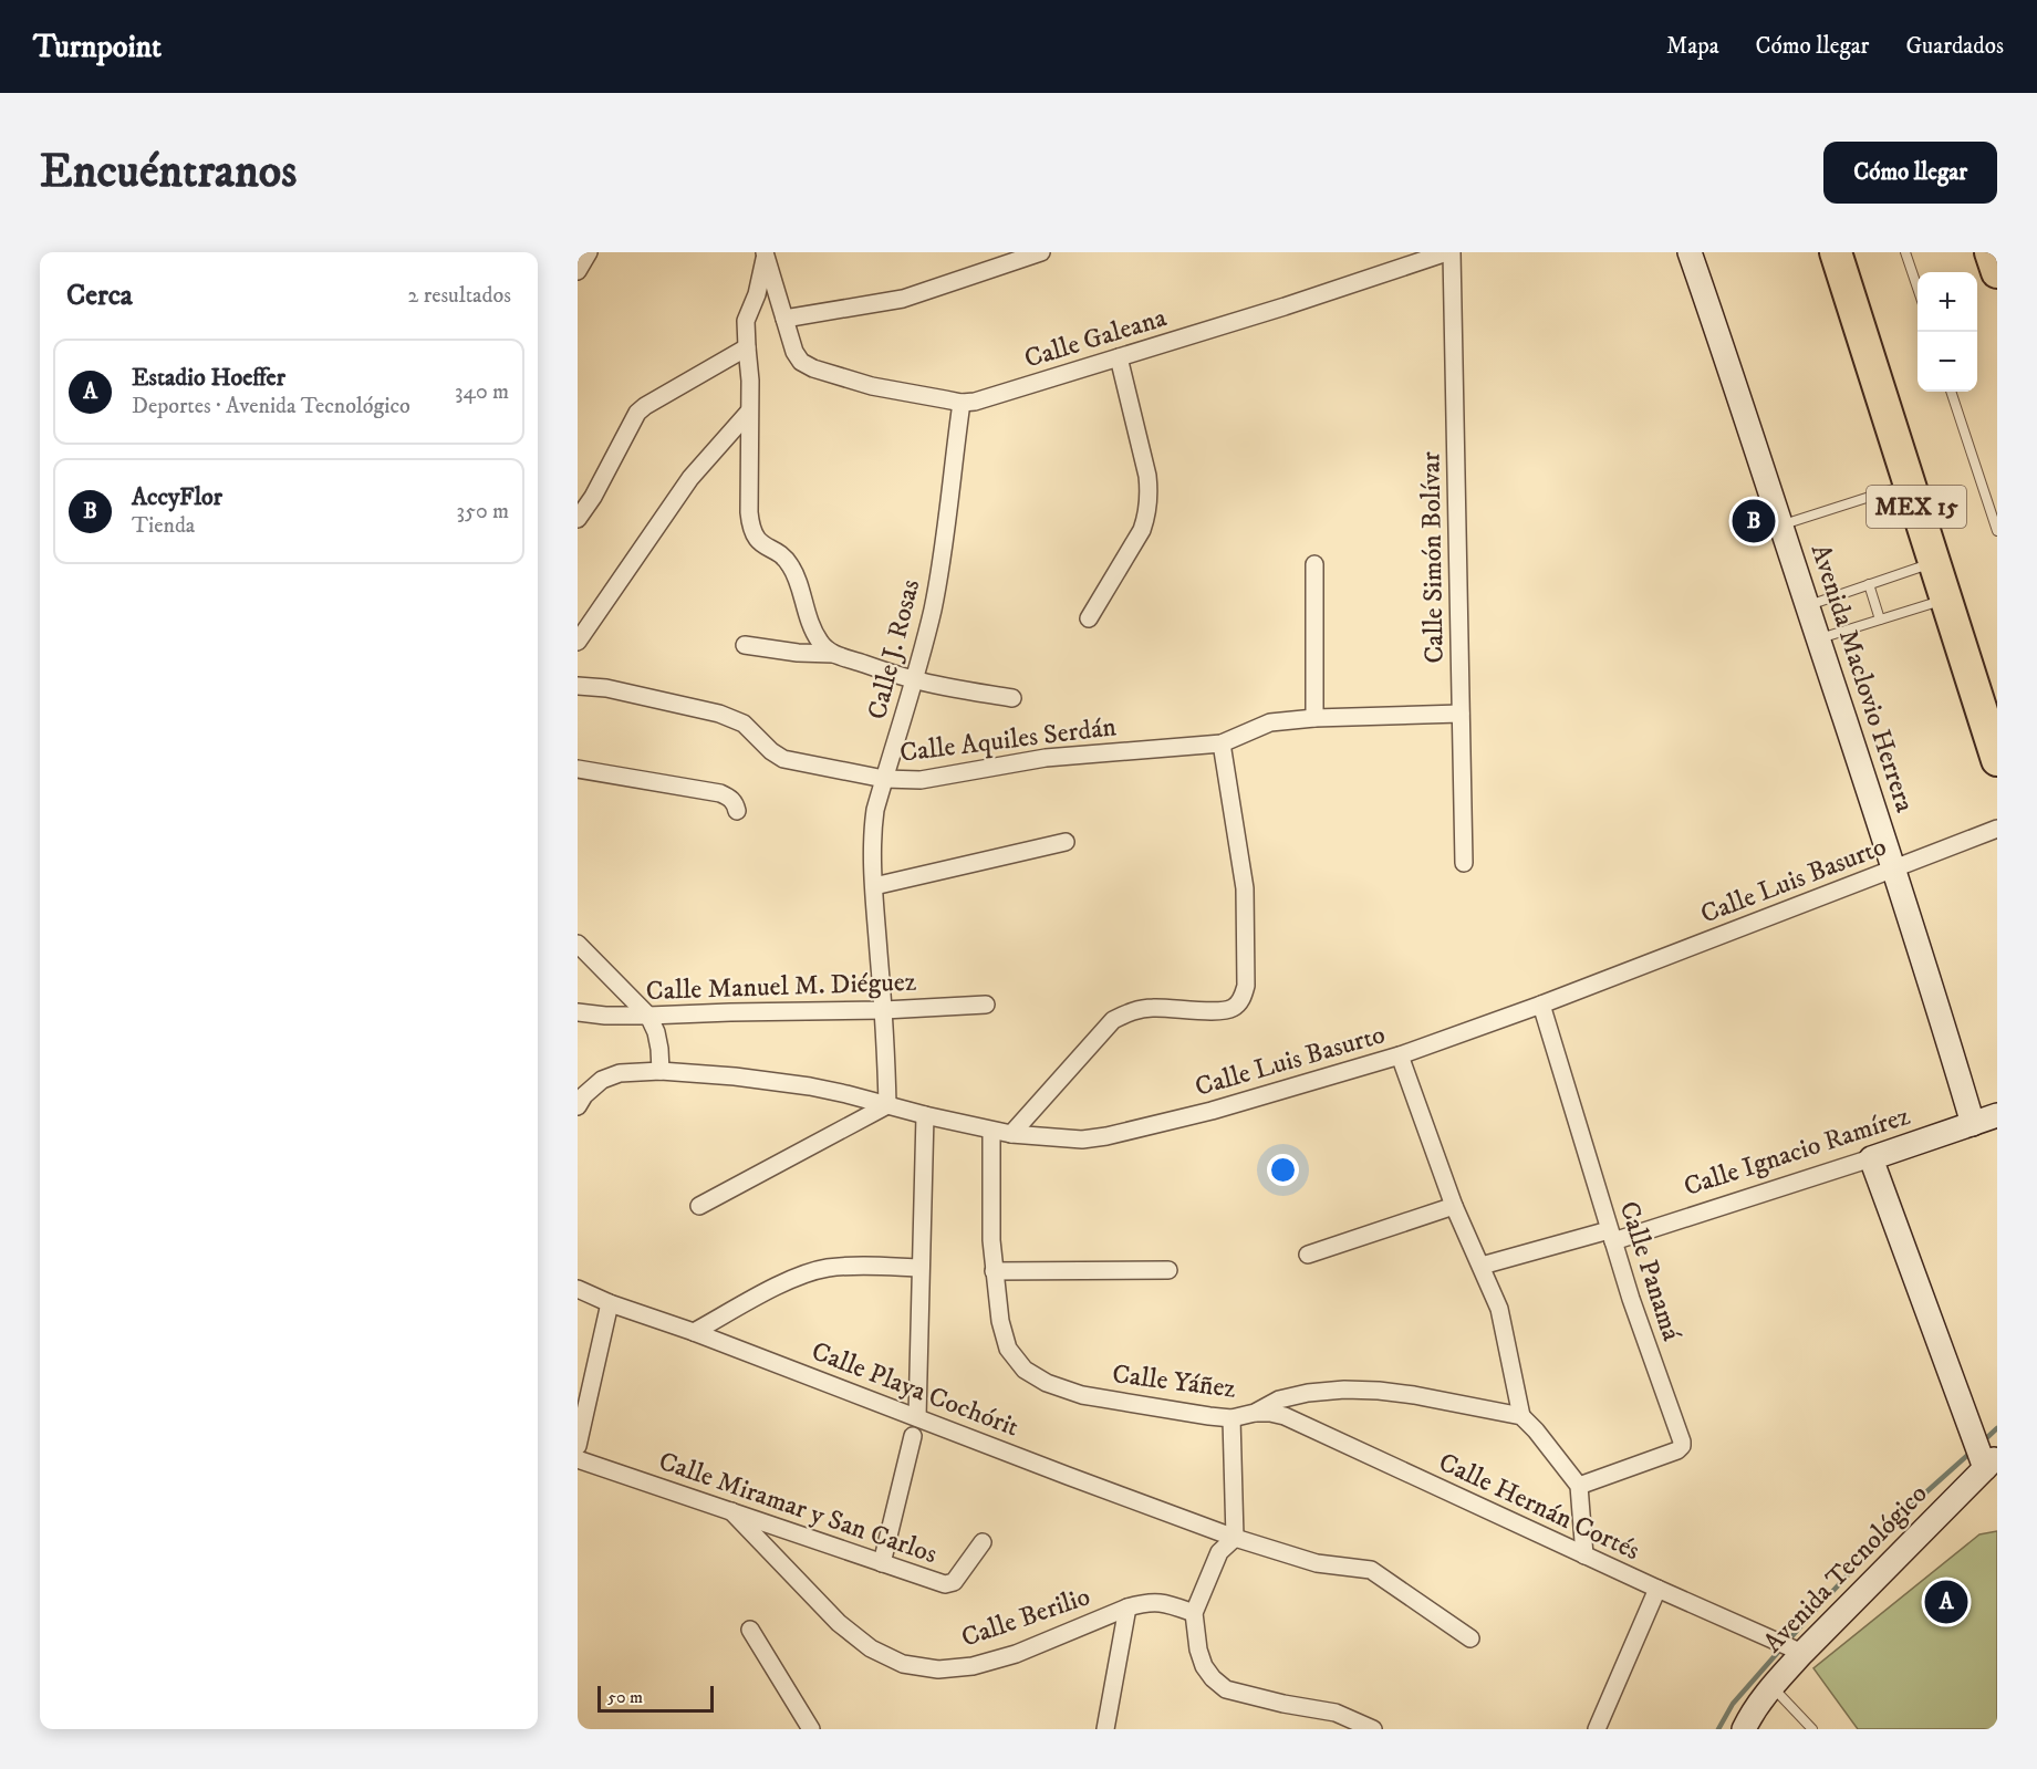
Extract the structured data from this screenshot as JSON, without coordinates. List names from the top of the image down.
{
  "streets": {
    "highway": ["MEX 15"],
    "street": [
      "Calle Galeana",
      "Calle Simón Bolívar",
      "Calle J. Rosas",
      "Avenida Maclovio Herrera",
      "Calle Aquiles Serdán",
      "Calle Luis Basurto",
      "Calle Manuel M. Diéguez",
      "Calle Ignacio Ramírez",
      "Calle Panamá",
      "Calle Yáñez",
      "Calle Playa Cochórit",
      "Calle Hernán Cortés",
      "Calle Miramar y San Carlos",
      "Avenida Tecnológico",
      "Calle Berilio"
    ]
  },
  "crossings": [
    ["Calle Galeana", "Calle Simón Bolívar"],
    ["Calle Galeana", "Calle J. Rosas"],
    ["Calle Simón Bolívar", "Calle Aquiles Serdán"],
    ["Calle J. Rosas", "Calle Aquiles Serdán"],
    ["Calle J. Rosas", "Calle Luis Basurto"],
    ["Calle J. Rosas", "Calle Manuel M. Diéguez"],
    ["Avenida Maclovio Herrera", "Calle Luis Basurto"],
    ["Avenida Maclovio Herrera", "Calle Ignacio Ramírez"],
    ["Calle Luis Basurto", "Calle Panamá"],
    ["Calle Luis Basurto", "Calle Yáñez"],
    ["Calle Ignacio Ramírez", "Calle Panamá"],
    ["Calle Yáñez", "Calle Hernán Cortés"],
    ["Calle Hernán Cortés", "Avenida Tecnológico"],
    ["Calle Miramar y San Carlos", "Calle Berilio"]
  ],
  "scale_bar": "50 m",
  "page": {
    "header": "Turnpoint",
    "nav": ["Mapa", "Cómo llegar", "Guardados"],
    "buttons": "Cómo llegar",
    "title": "Encuéntranos",
    "heading": ["Cerca", "2 resultados"],
    "map_buttons": ["+", "−"],
    "list": [
      {
        "mark": "A",
        "name": "Estadio Hoeffer",
        "note": "Deportes · Avenida Tecnológico",
        "value": "340 m"
      },
      {
        "mark": "B",
        "name": "AccyFlor",
        "note": "Tienda",
        "value": "350 m"
      }
    ],
    "pins": ["B", "A"],
    "scale": "50 m"
  }
}
